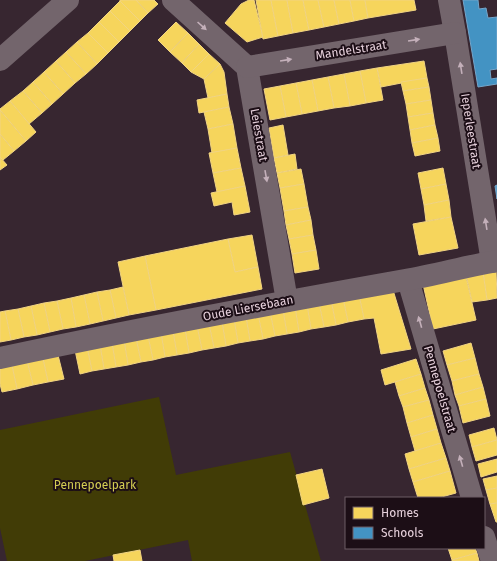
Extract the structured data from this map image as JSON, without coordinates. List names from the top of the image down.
{
  "streets": {
    "street": [
      "Mandelstraat",
      "Ieperleestraat",
      "Leiestraat",
      "Oude Liersebaan",
      "Pennepoelstraat"
    ]
  },
  "crossings": [
    ["Mandelstraat", "Ieperleestraat"],
    ["Mandelstraat", "Leiestraat"],
    ["Ieperleestraat", "Oude Liersebaan"],
    ["Leiestraat", "Oude Liersebaan"],
    ["Oude Liersebaan", "Pennepoelstraat"]
  ],
  "one_way": [
    "Mandelstraat",
    "Ieperleestraat",
    "Leiestraat",
    "Pennepoelstraat"
  ],
  "parks": ["Pennepoelpark"],
  "legend": ["Homes", "Schools"]
}
